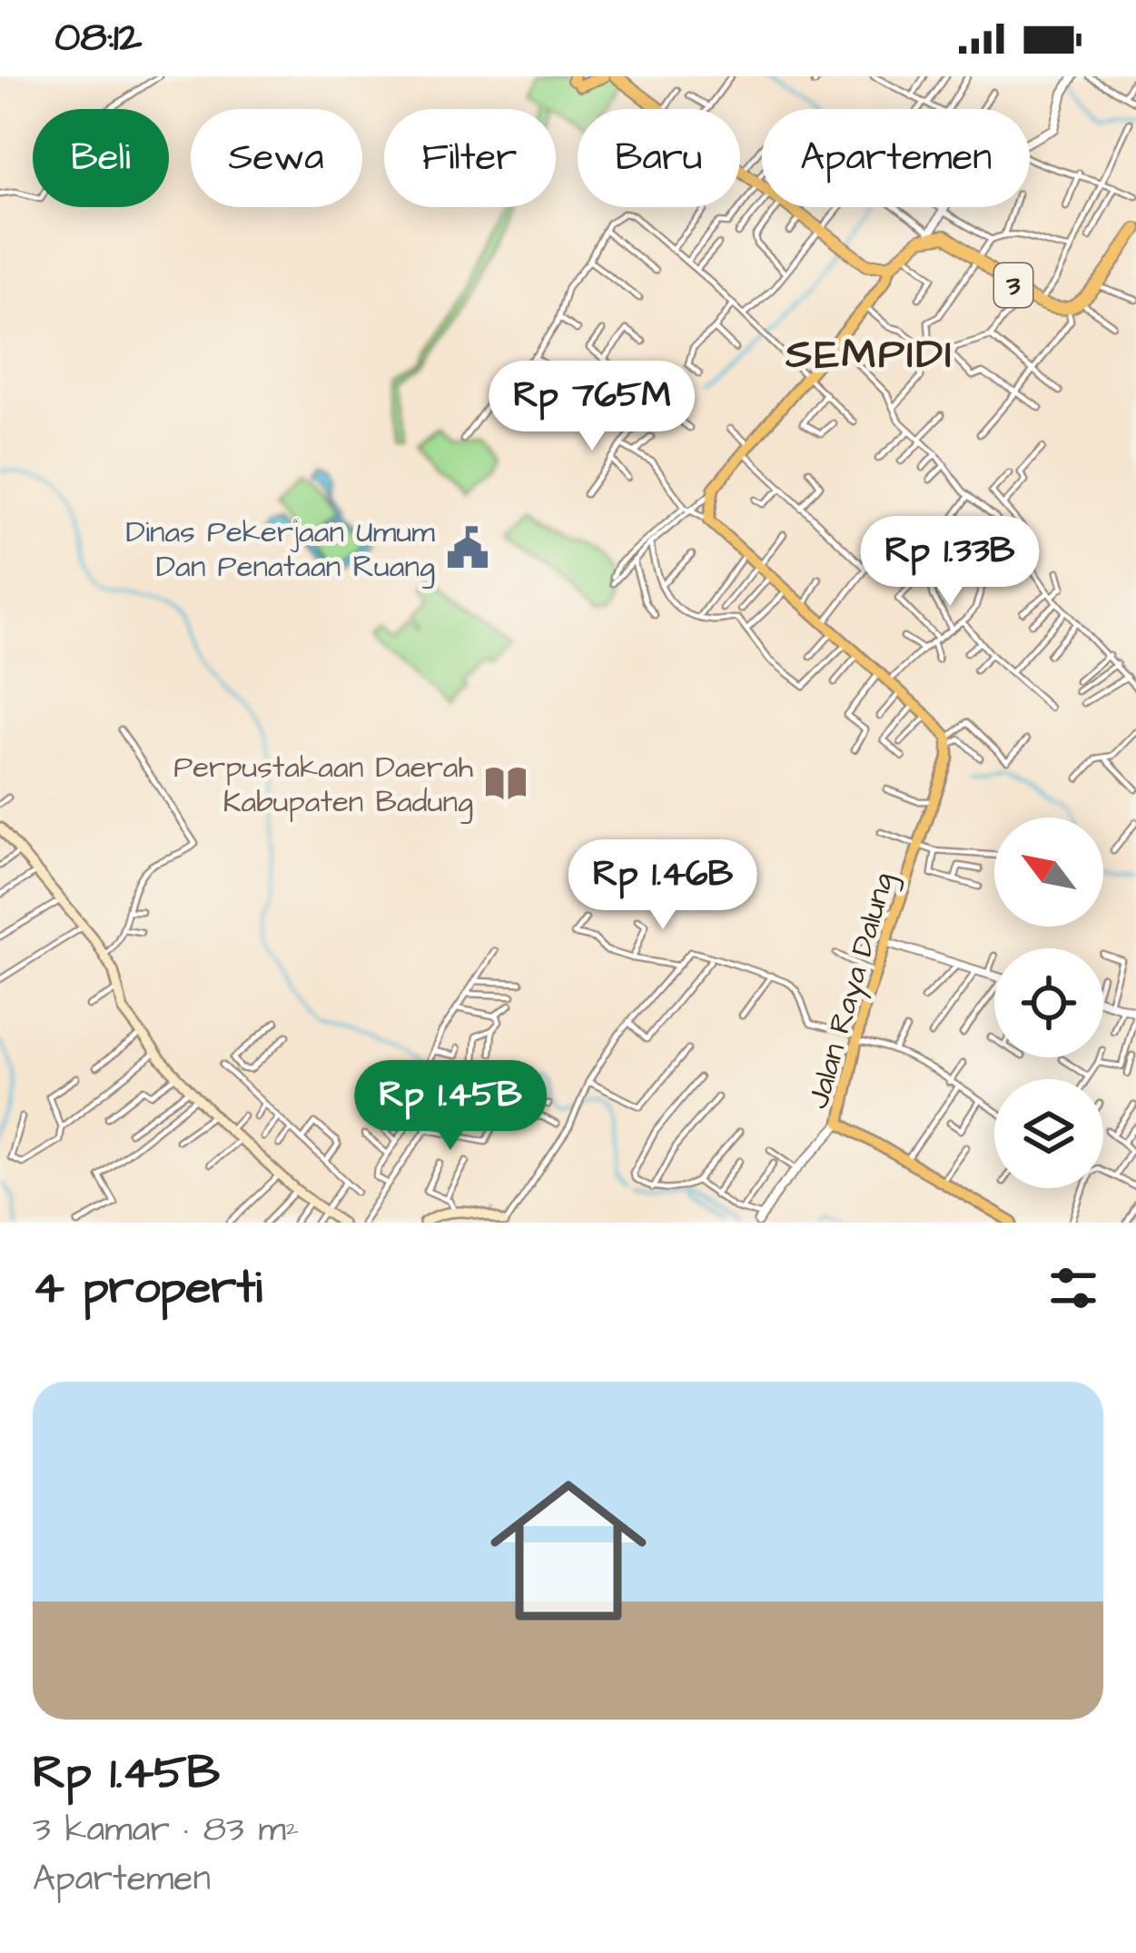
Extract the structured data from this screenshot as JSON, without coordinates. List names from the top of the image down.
{
  "streets": {
    "highway": ["3"],
    "main road": ["Jalan Raya Dalung"]
  },
  "districts": ["SEMPIDI"],
  "places": {
    "public building": ["Dinas Pekerjaan Umum Dan Penataan Ruang"],
    "library": ["Perpustakaan Daerah Kabupaten Badung"]
  },
  "north": "top left",
  "page": {
    "status": "08:12",
    "chip": [
      "Beli",
      "Sewa",
      "Filter",
      "Baru",
      "Apartemen"
    ],
    "price": [
      "Rp 765M",
      "Rp 1.33B",
      "Rp 1.46B",
      "Rp 1.45B"
    ],
    "heading": "4 properti",
    "list": [
      {
        "name": "Rp 1.45B",
        "note": "3 kamar · 83 m² · Apartemen"
      }
    ]
  }
}
